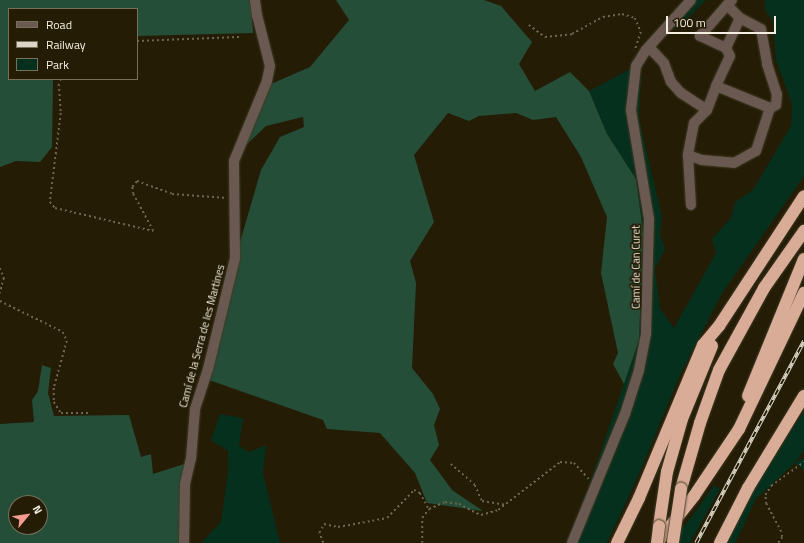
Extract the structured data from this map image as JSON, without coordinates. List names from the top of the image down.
{
  "streets": {
    "street": ["Camí de Can Curet", "Camí de la Serra de les Martines"]
  },
  "legend": ["Road", "Railway", "Park"],
  "scale_bar": "100 m",
  "north": "top right"
}
